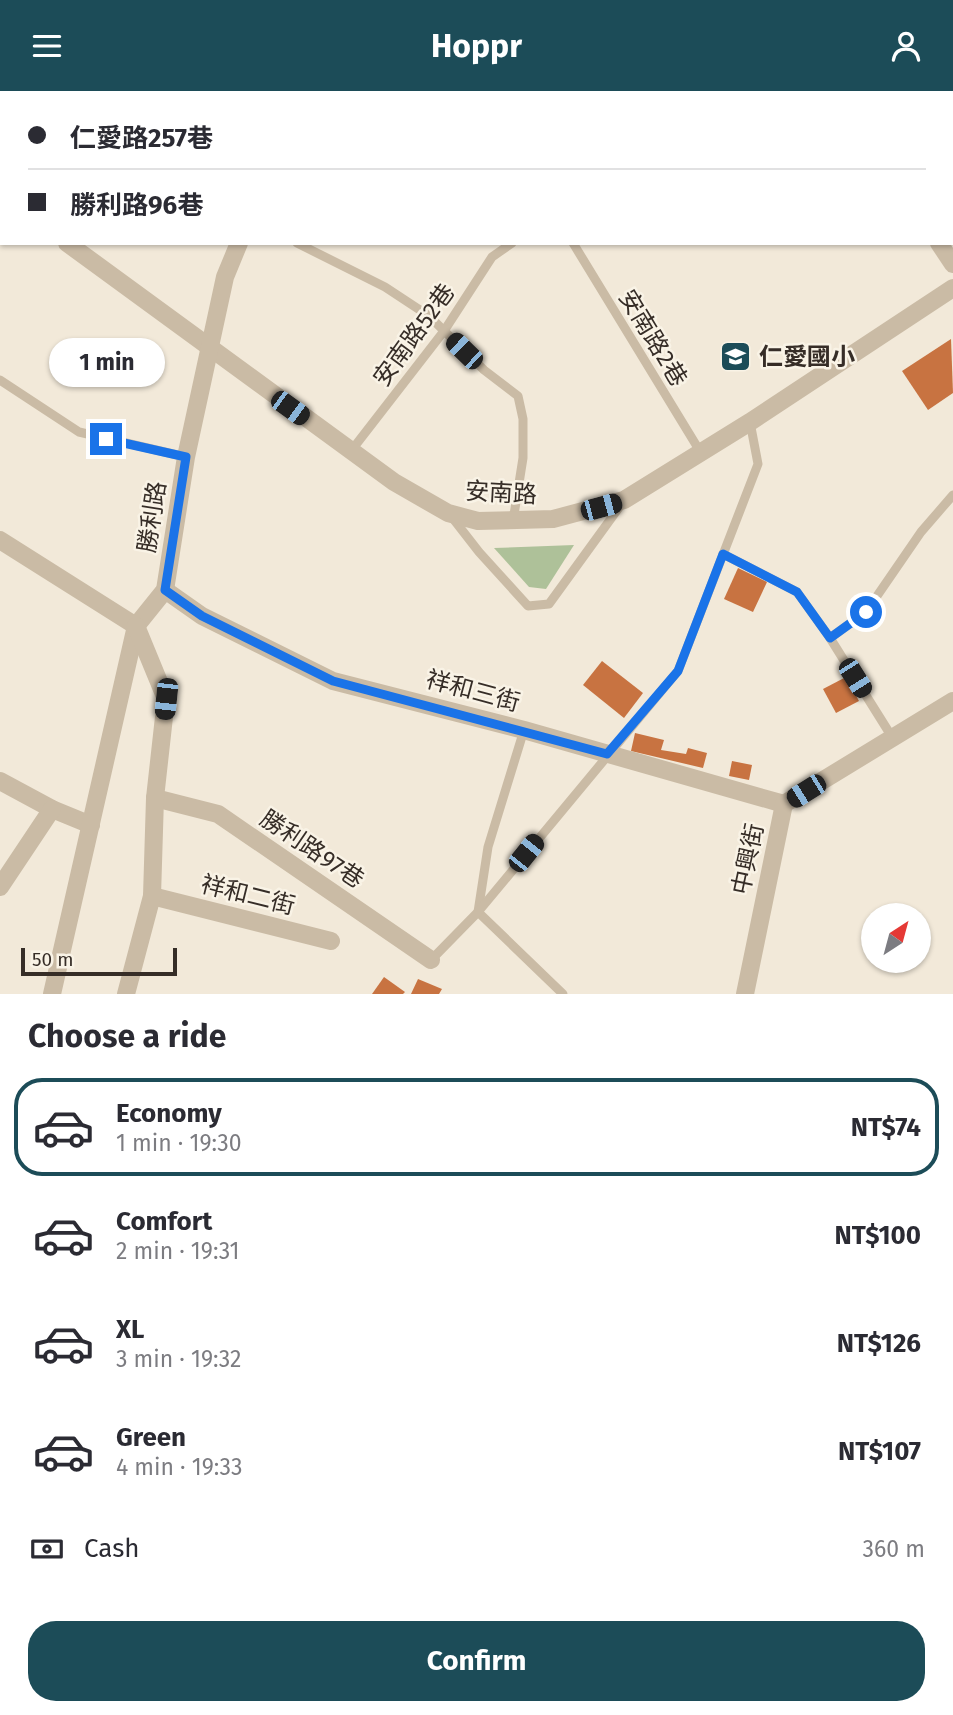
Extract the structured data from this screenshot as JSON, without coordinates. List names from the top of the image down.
{
  "streets": {
    "street": [
      "安南路",
      "勝利路",
      "祥和三街",
      "勝利路97巷",
      "中興街",
      "祥和二街"
    ],
    "lane": ["安南路52巷", "安南路2巷"]
  },
  "crossings": [
    ["安南路52巷", "安南路"],
    ["安南路2巷", "安南路"],
    ["安南路", "勝利路"],
    ["勝利路", "祥和三街"],
    ["祥和三街", "中興街"]
  ],
  "places": {
    "school or university": ["仁愛國小"]
  },
  "scale_bar": "50 m",
  "north": "top right",
  "page": {
    "header": "Hoppr",
    "banner": ["仁愛路257巷", "勝利路96巷"],
    "bubble": "1 min",
    "scale": "50 m",
    "heading": "Choose a ride",
    "list": [
      {
        "name": "Economy",
        "note": "1 min · 19:30",
        "value": "NT$74"
      },
      {
        "name": "Comfort",
        "note": "2 min · 19:31",
        "value": "NT$100"
      },
      {
        "name": "XL",
        "note": "3 min · 19:32",
        "value": "NT$126"
      },
      {
        "name": "Green",
        "note": "4 min · 19:33",
        "value": "NT$107"
      }
    ],
    "pay": ["Cash", "360 m"],
    "buttons": "Confirm"
  }
}
